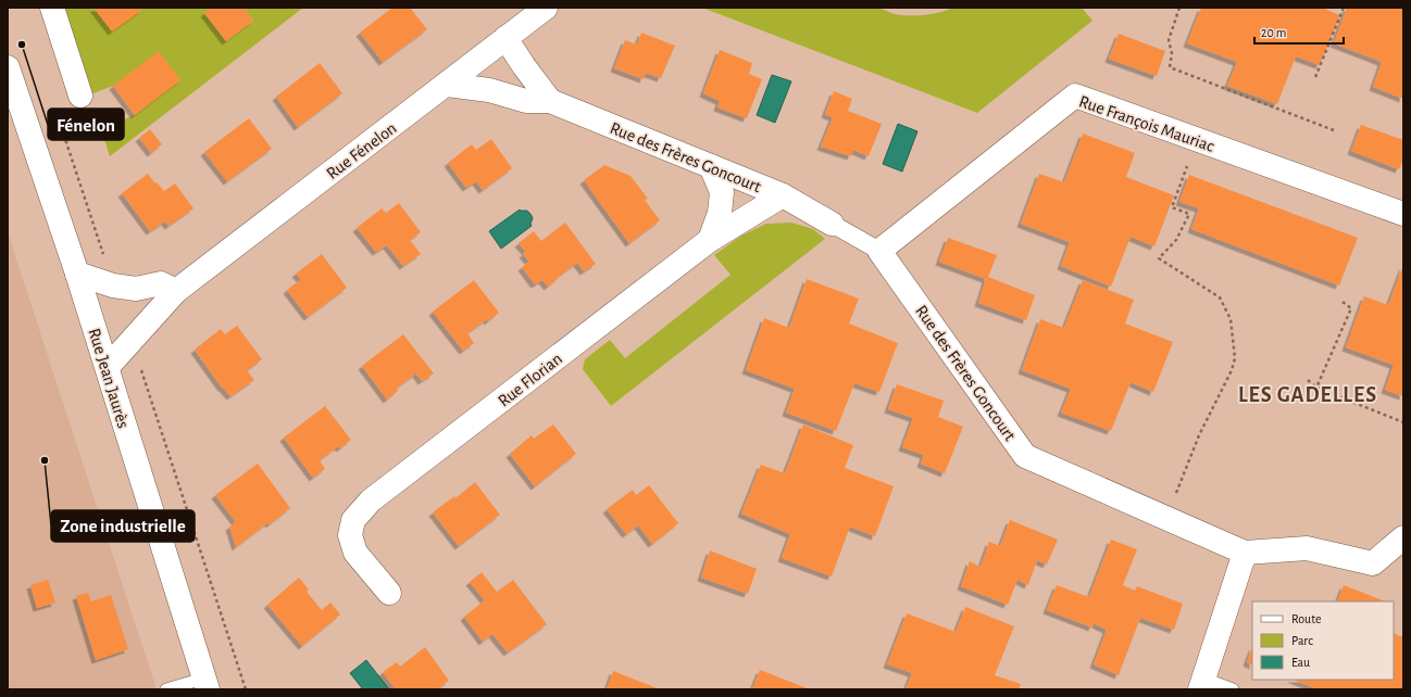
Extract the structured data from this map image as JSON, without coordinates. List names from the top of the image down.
{
  "streets": {
    "street": [
      "Rue François Mauriac",
      "Rue Fénelon",
      "Rue des Frères Goncourt",
      "Rue Jean Jaurès",
      "Rue Florian"
    ]
  },
  "crossings": [
    ["Rue François Mauriac", "Rue des Frères Goncourt"],
    ["Rue Fénelon", "Rue Jean Jaurès"],
    ["Rue des Frères Goncourt", "Rue Florian"]
  ],
  "districts": ["LES GADELLES"],
  "places": ["Fénelon", "Zone industrielle"],
  "legend": ["Route", "Parc", "Eau"],
  "scale_bar": "20 m"
}
